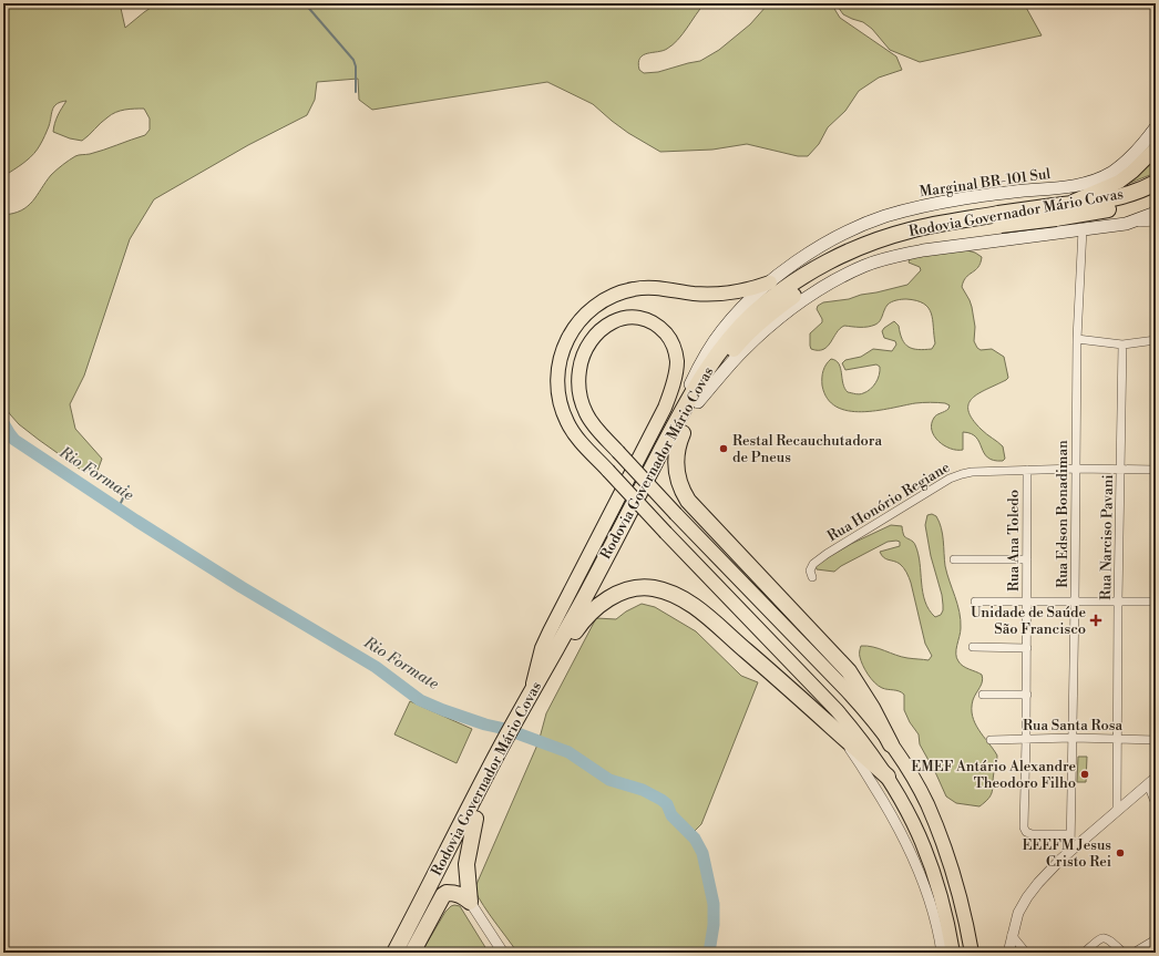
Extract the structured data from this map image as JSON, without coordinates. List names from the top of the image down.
{
  "streets": {
    "highway": ["Rodovia Governador Mário Covas"],
    "main road": ["Marginal BR-101 Sul"],
    "street": [
      "Rua Honório Regiane",
      "Rua Edson Bonadiman",
      "Rua Narciso Pavani",
      "Rua Ana Toledo",
      "Rua Santa Rosa"
    ]
  },
  "crossings": [
    ["Marginal BR-101 Sul", "Rodovia Governador Mário Covas"],
    ["Rua Honório Regiane", "Rua Edson Bonadiman"],
    ["Rua Honório Regiane", "Rua Narciso Pavani"],
    ["Rua Honório Regiane", "Rua Ana Toledo"],
    ["Rua Edson Bonadiman", "Rua Ana Toledo"],
    ["Rua Edson Bonadiman", "Rua Santa Rosa"],
    ["Rua Narciso Pavani", "Rua Santa Rosa"],
    ["Rua Ana Toledo", "Rua Santa Rosa"]
  ],
  "water": ["Rio Formate"],
  "places": {
    "other": ["Restal Recauchutadora de Pneus", "EMEF Antário Alexandre Theodoro Filho", "EEEFM Jesus Cristo Rei"],
    "health": ["Unidade de Saúde São Francisco"]
  }
}
